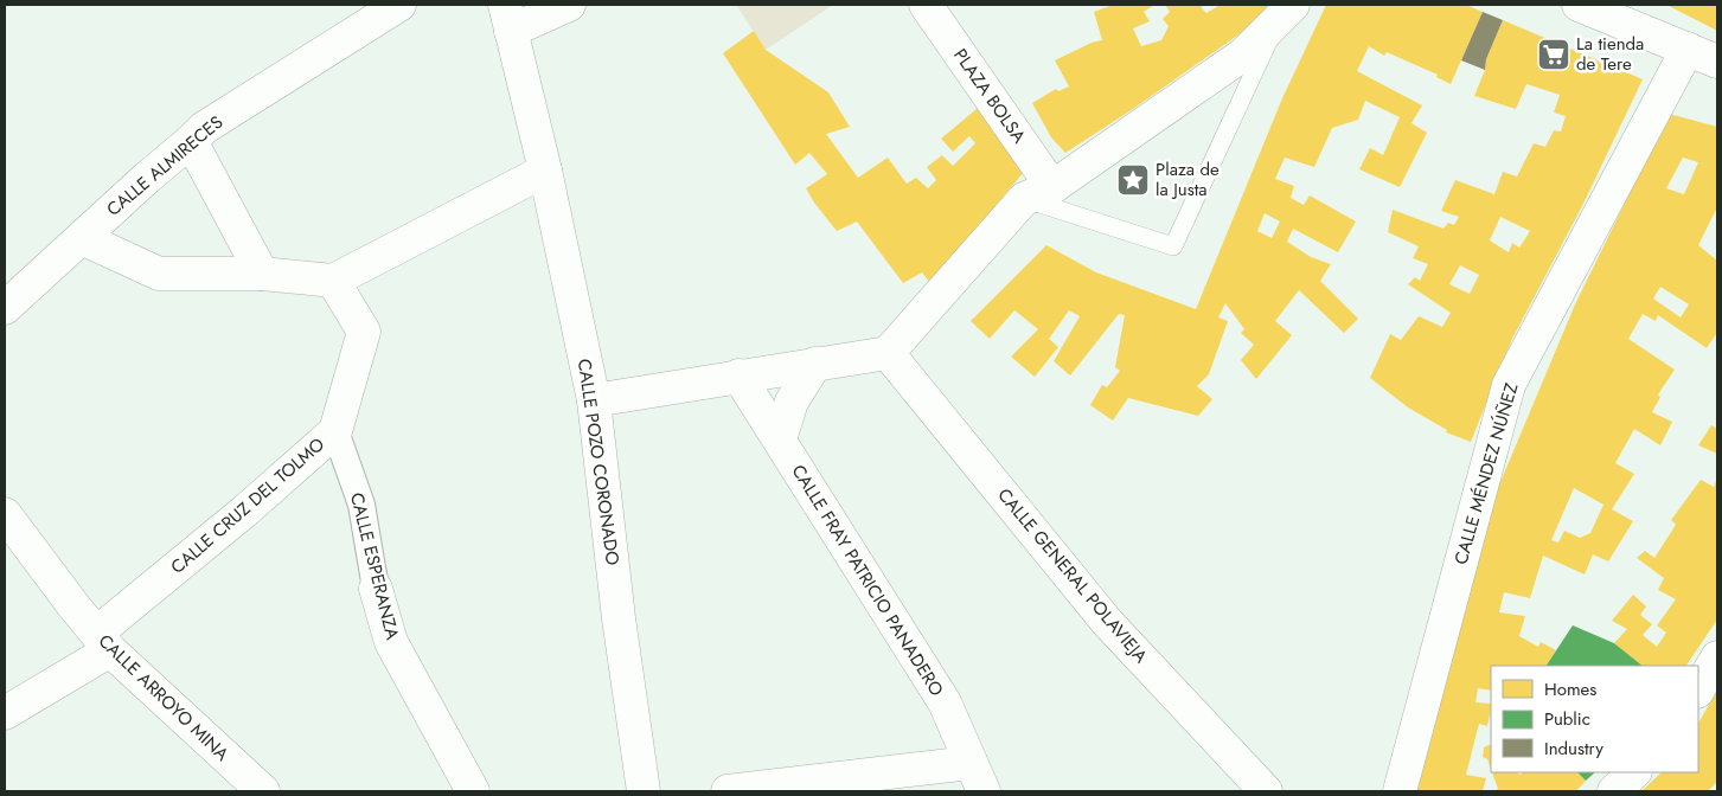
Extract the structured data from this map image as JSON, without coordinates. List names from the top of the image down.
{
  "streets": {
    "street": [
      "PLAZA BOLSA",
      "CALLE ALMIRECES",
      "CALLE POZO CORONADO",
      "CALLE MÉNDEZ NÚÑEZ",
      "CALLE CRUZ DEL TOLMO",
      "CALLE ESPERANZA",
      "CALLE GENERAL POLAVIEJA",
      "CALLE FRAY PATRICIO PANADERO",
      "CALLE ARROYO MINA"
    ]
  },
  "crossings": [
    ["CALLE CRUZ DEL TOLMO", "CALLE ESPERANZA"],
    ["CALLE CRUZ DEL TOLMO", "CALLE ARROYO MINA"]
  ],
  "places": {
    "supermarket": ["La tienda de Tere"],
    "place": ["Plaza de la Justa"]
  },
  "legend": ["Homes", "Public", "Industry"]
}
